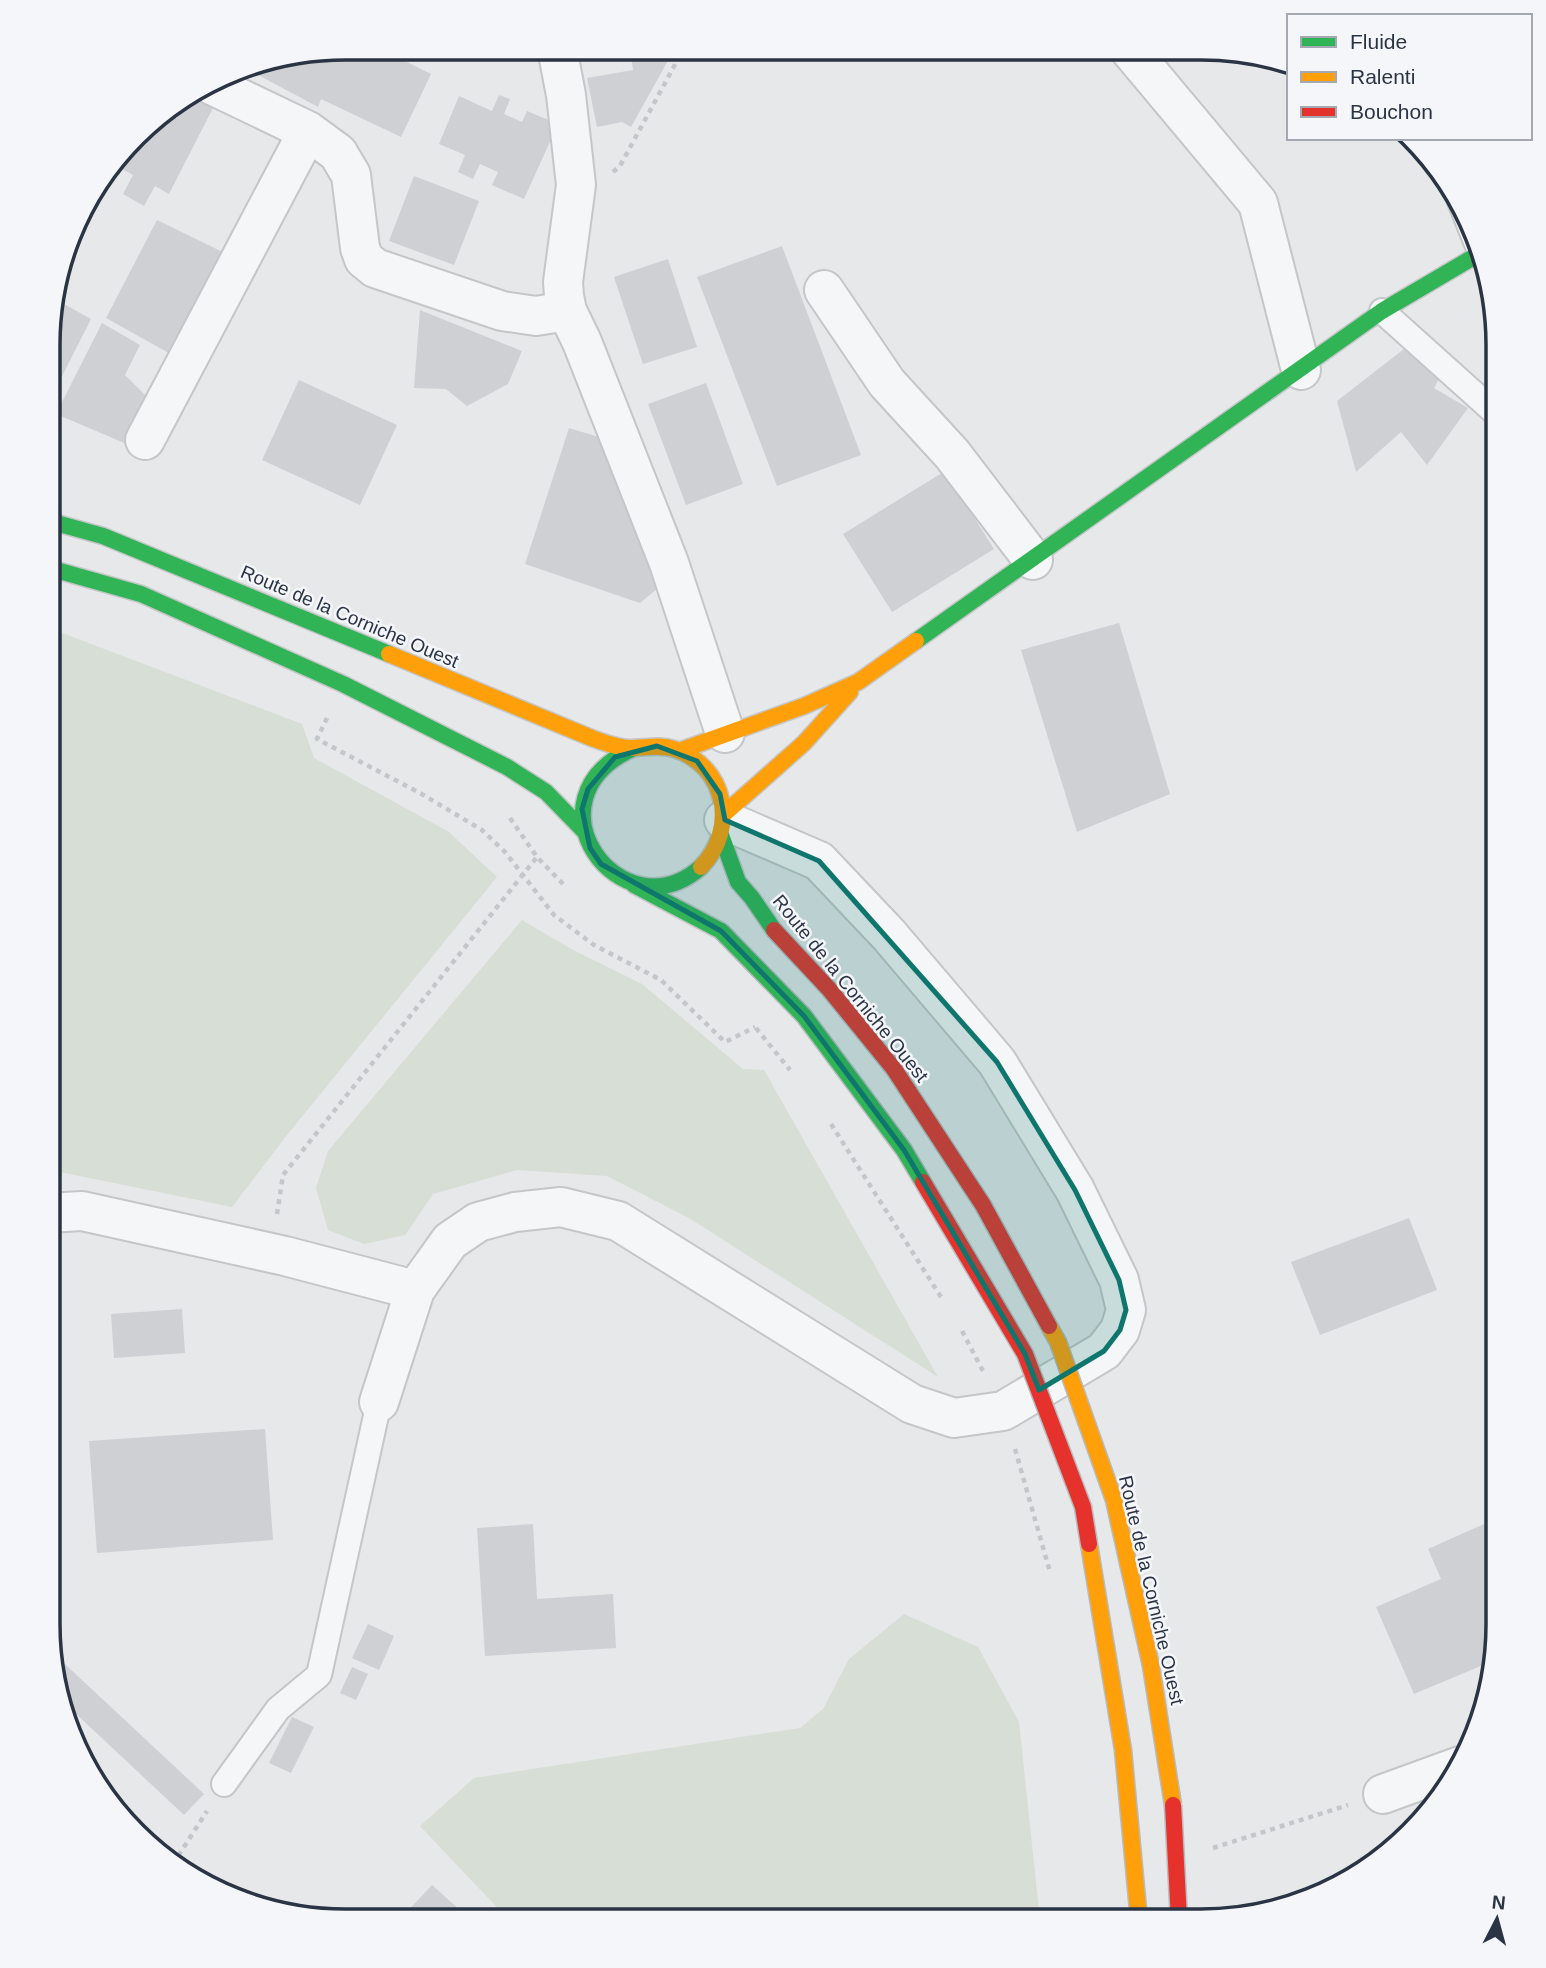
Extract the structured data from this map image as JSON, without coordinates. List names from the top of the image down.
{
  "streets": {
    "main road": ["Route de la Corniche Ouest"]
  },
  "legend": ["Fluide", "Ralenti", "Bouchon"],
  "north": "top"
}
